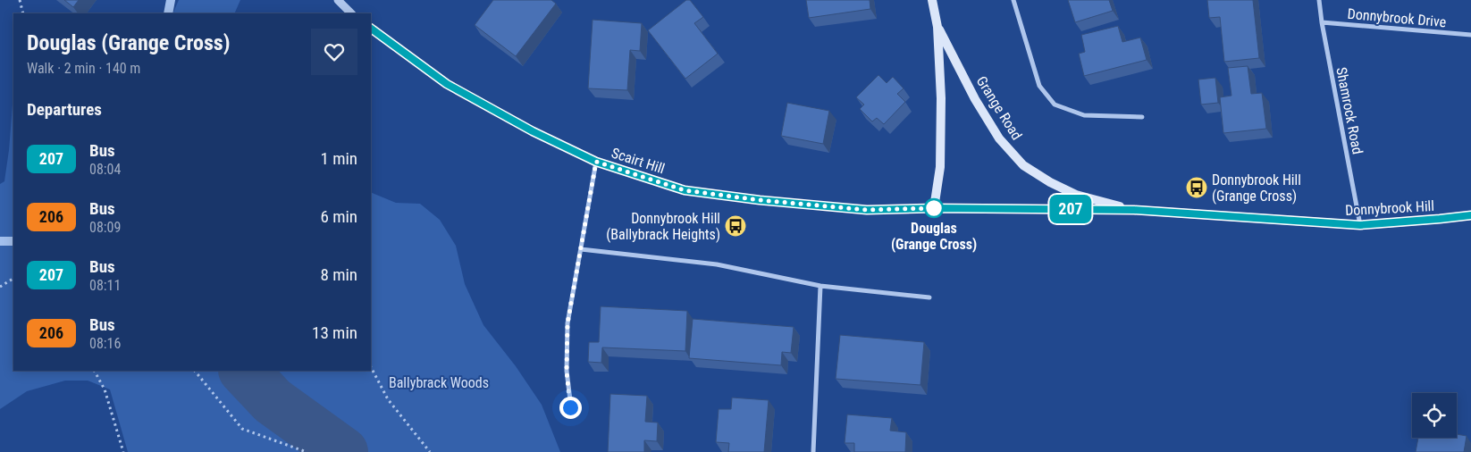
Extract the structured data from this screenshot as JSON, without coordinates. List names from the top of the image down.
{
  "streets": {
    "main road": ["Grange Road", "Donnybrook Hill"],
    "street": ["Donnybrook Drive", "Shamrock Road", "Scairt Hill"]
  },
  "crossings": [
    ["Donnybrook Drive", "Shamrock Road"],
    ["Grange Road", "Scairt Hill"],
    ["Grange Road", "Donnybrook Hill"],
    ["Shamrock Road", "Donnybrook Hill"],
    ["Scairt Hill", "Donnybrook Hill"]
  ],
  "parks": ["Ballybrack Woods"],
  "places": {
    "bus stop": ["Donnybrook Hill (Grange Cross)", "Donnybrook Hill (Ballybrack Heights)"],
    "other": ["Douglas (Grange Cross)"]
  },
  "lines": ["bus line 207"],
  "page": {
    "on_map": "207",
    "heading": [
      ["Douglas (Grange Cross)", "Walk · 2 min · 140 m"],
      "Departures"
    ],
    "list": [
      {
        "mark": "207",
        "name": "Bus",
        "note": "08:04",
        "value": "1 min"
      },
      {
        "mark": "206",
        "name": "Bus",
        "note": "08:09",
        "value": "6 min"
      },
      {
        "mark": "207",
        "name": "Bus",
        "note": "08:11",
        "value": "8 min"
      },
      {
        "mark": "206",
        "name": "Bus",
        "note": "08:16",
        "value": "13 min"
      }
    ]
  }
}
